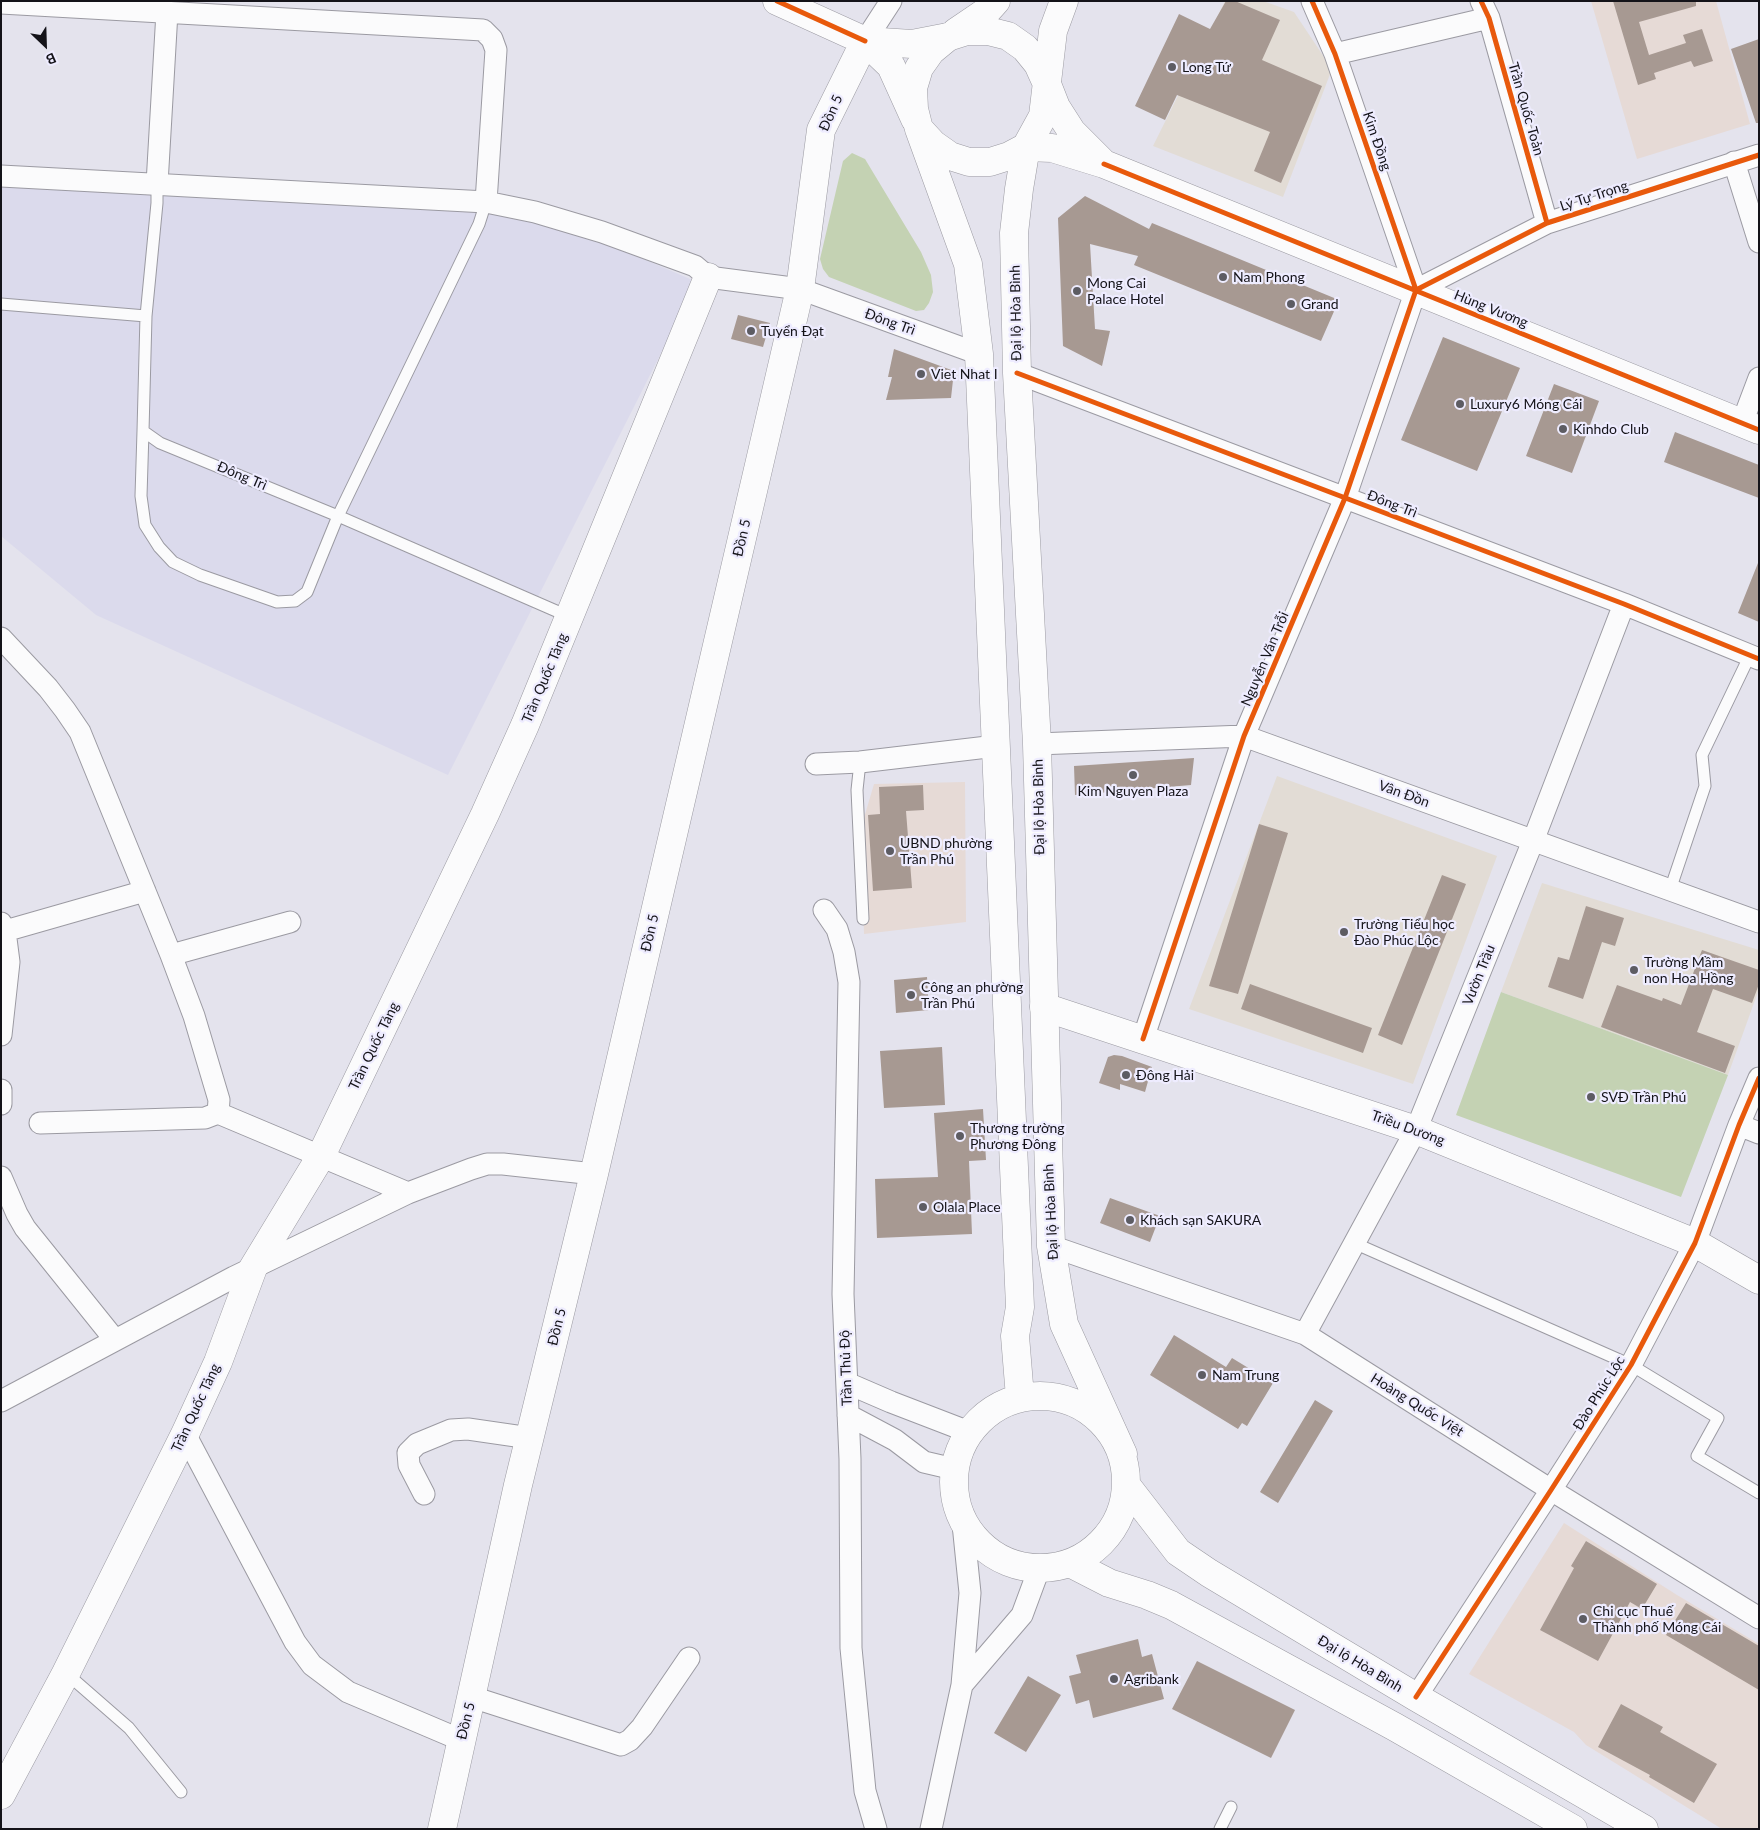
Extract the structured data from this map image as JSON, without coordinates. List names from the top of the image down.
{
  "streets": {
    "main road": [
      "Đồn 5",
      "Hùng Vương",
      "Đại lộ Hòa Bình",
      "Trần Quốc Tảng",
      "Triều Dương"
    ],
    "street": [
      "Trần Quốc Toản",
      "Kim Đồng",
      "Lý Tự Trọng",
      "Đông Trì",
      "Nguyễn Văn Trỗi",
      "Vân Đồn",
      "Vườn Trầu",
      "Trần Thủ Độ",
      "Đào Phúc Lộc",
      "Hoàng Quốc Việt"
    ]
  },
  "crossings": [
    ["Trần Quốc Toản", "Lý Tự Trọng"],
    ["Đồn 5", "Đông Trì"],
    ["Kim Đồng", "Lý Tự Trọng"],
    ["Kim Đồng", "Hùng Vương"],
    ["Kim Đồng", "Nguyễn Văn Trỗi"],
    ["Lý Tự Trọng", "Hùng Vương"],
    ["Lý Tự Trọng", "Nguyễn Văn Trỗi"],
    ["Hùng Vương", "Đại lộ Hòa Bình"],
    ["Hùng Vương", "Nguyễn Văn Trỗi"],
    ["Đại lộ Hòa Bình", "Đông Trì"],
    ["Đại lộ Hòa Bình", "Vân Đồn"],
    ["Đại lộ Hòa Bình", "Triều Dương"],
    ["Đại lộ Hòa Bình", "Đào Phúc Lộc"],
    ["Đại lộ Hòa Bình", "Hoàng Quốc Việt"],
    ["Đông Trì", "Nguyễn Văn Trỗi"],
    ["Đông Trì", "Trần Quốc Tảng"],
    ["Đông Trì", "Vườn Trầu"],
    ["Nguyễn Văn Trỗi", "Vân Đồn"],
    ["Nguyễn Văn Trỗi", "Triều Dương"],
    ["Vân Đồn", "Vườn Trầu"],
    ["Vườn Trầu", "Triều Dương"],
    ["Vườn Trầu", "Hoàng Quốc Việt"],
    ["Triều Dương", "Đào Phúc Lộc"],
    ["Đào Phúc Lộc", "Hoàng Quốc Việt"]
  ],
  "places": [
    "Long Tứ",
    "Nam Phong",
    "Mong Cai Palace Hotel",
    "Grand",
    "Tuyển Đạt",
    "Viet Nhat I",
    "Luxury6 Móng Cái",
    "Kinhdo Club",
    "Kim Nguyen Plaza",
    "UBND phường Trần Phú",
    "Trường Tiểu học Đào Phúc Lộc",
    "Trường Mầm non Hoa Hồng",
    "Công an phường Trần Phú",
    "Đông Hải",
    "SVĐ Trần Phú",
    "Thương trường Phương Đông",
    "Olala Place",
    "Khách sạn SAKURA",
    "Nam Trung",
    "Chi cục Thuế Thành phố Móng Cái",
    "Agribank"
  ],
  "north": "bottom right"
}
